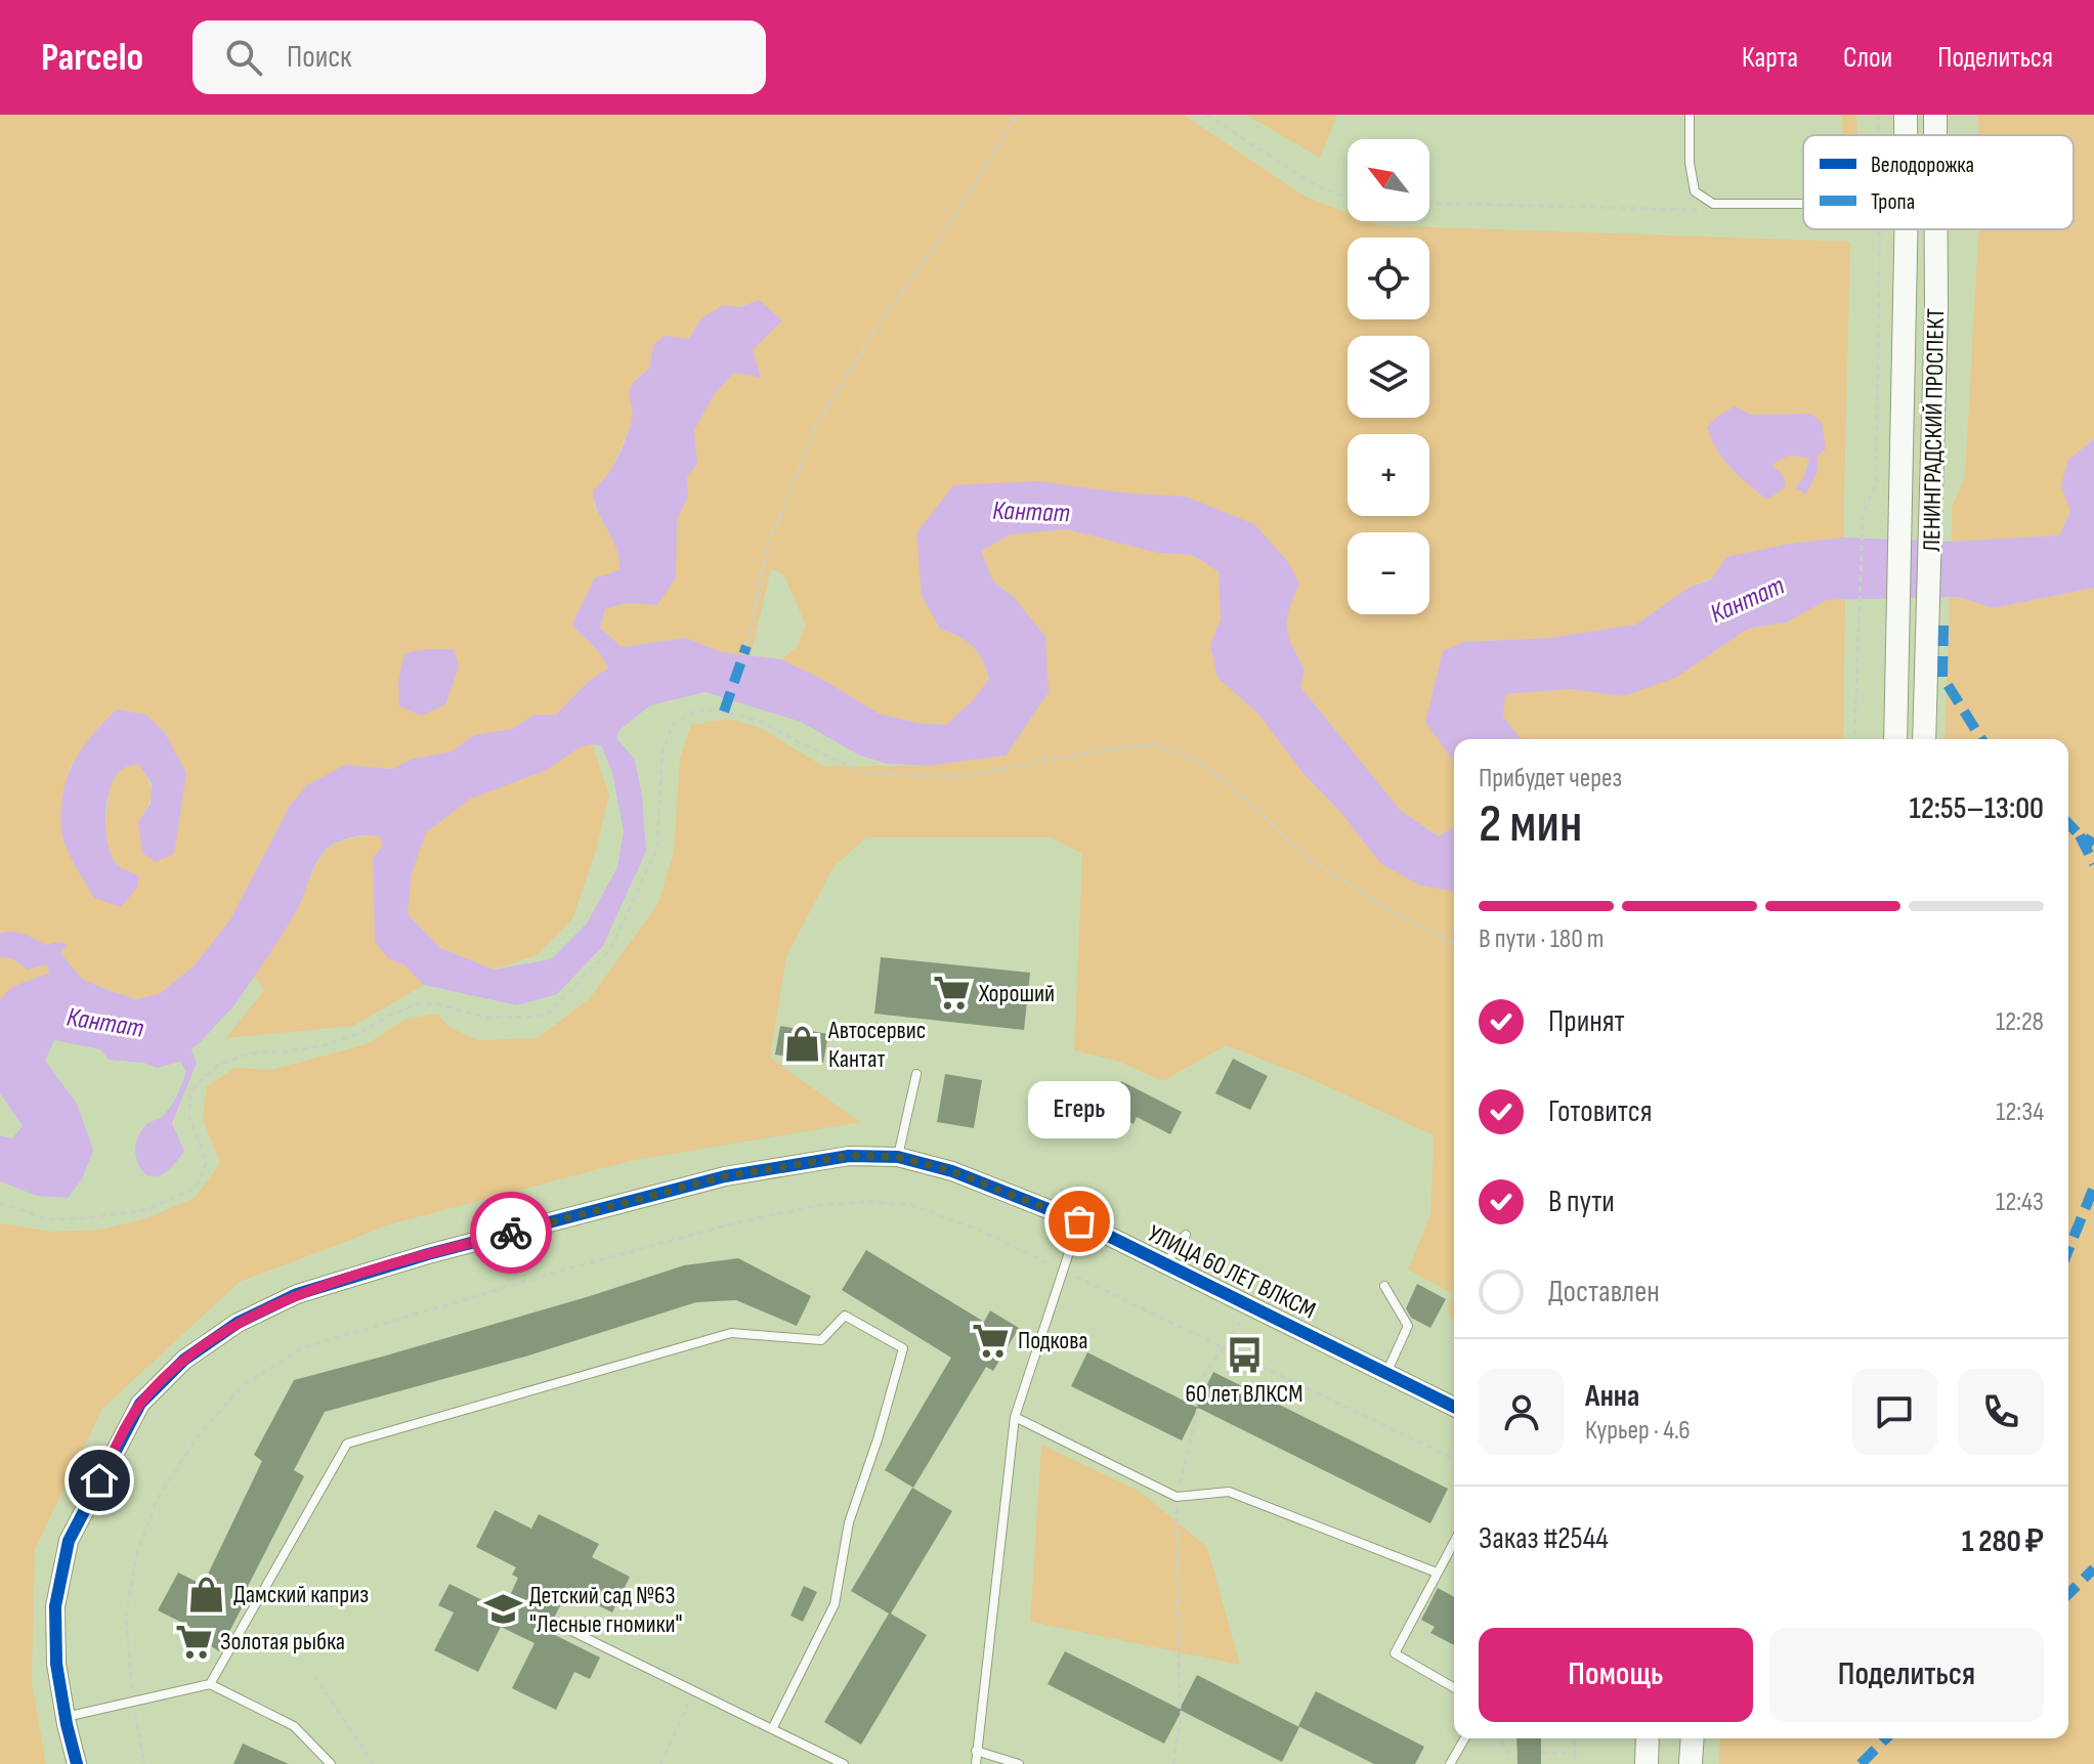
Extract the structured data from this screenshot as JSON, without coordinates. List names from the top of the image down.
{
  "streets": {
    "main road": ["ЛЕНИНГРАДСКИЙ ПРОСПЕКТ"],
    "street": ["УЛИЦА 60 ЛЕТ ВЛКСМ"]
  },
  "water": ["Кантат"],
  "places": {
    "supermarket": ["Хороший", "Подкова", "Золотая рыбка"],
    "shop": ["Автосервис Кантат", "Дамский каприз"],
    "other": ["Егерь"],
    "bus stop": ["60 лет ВЛКСМ"],
    "school or university": ["Детский сад №63 \"Лесные гномики\""]
  },
  "legend": ["Велодорожка", "Тропа"],
  "north": "top left",
  "page": {
    "header": "Parcelo",
    "search": "Поиск",
    "nav": ["Карта", "Слои", "Поделиться"],
    "map_buttons": ["+", "−"],
    "heading": ["2 мин", "Прибудет через", "12:55–13:00"],
    "panel": [
      "Анна",
      "Курьер · 4.6",
      "Заказ #2544",
      "1 280 ₽"
    ],
    "bar": "В пути · 180 m",
    "list": [
      ["Принят", "12:28"],
      ["Готовится", "12:34"],
      ["В пути", "12:43"],
      "Доставлен"
    ],
    "bubble": "Егерь",
    "buttons": ["Помощь", "Поделиться"]
  }
}
